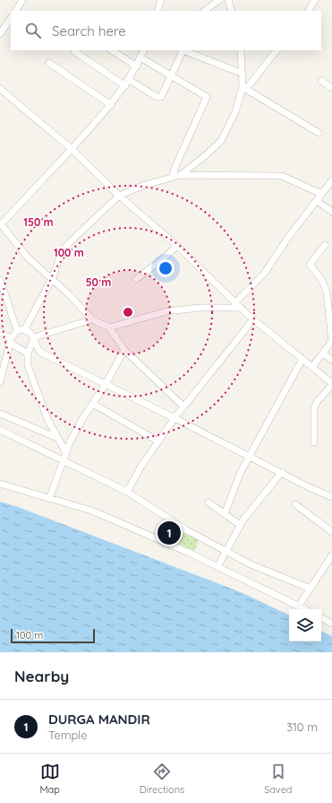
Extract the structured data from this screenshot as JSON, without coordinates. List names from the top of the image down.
{
  "scale_bar": "100 m",
  "page": {
    "search": "Search here",
    "pins": "1",
    "scale": "100 m",
    "heading": "Nearby",
    "list": [
      {
        "mark": "1",
        "name": "DURGA MANDIR",
        "note": "Temple",
        "value": "310 m"
      }
    ],
    "nav": ["Map", "Directions", "Saved"]
  },
  "rings": ["150 m", "100 m", "50 m"]
}
